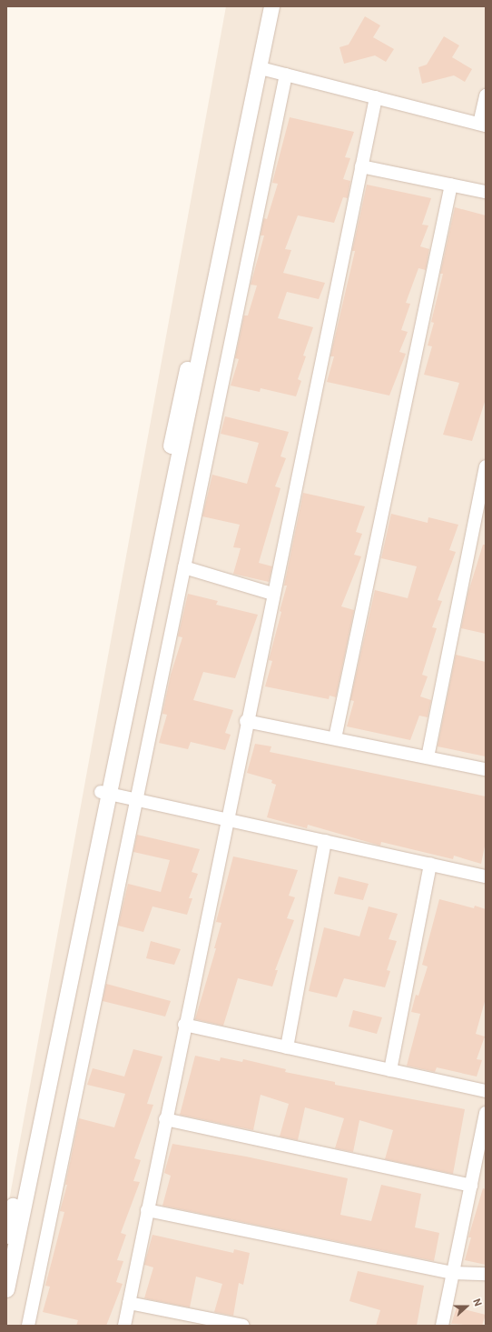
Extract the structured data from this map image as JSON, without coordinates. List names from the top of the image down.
{
  "north": "right"
}
